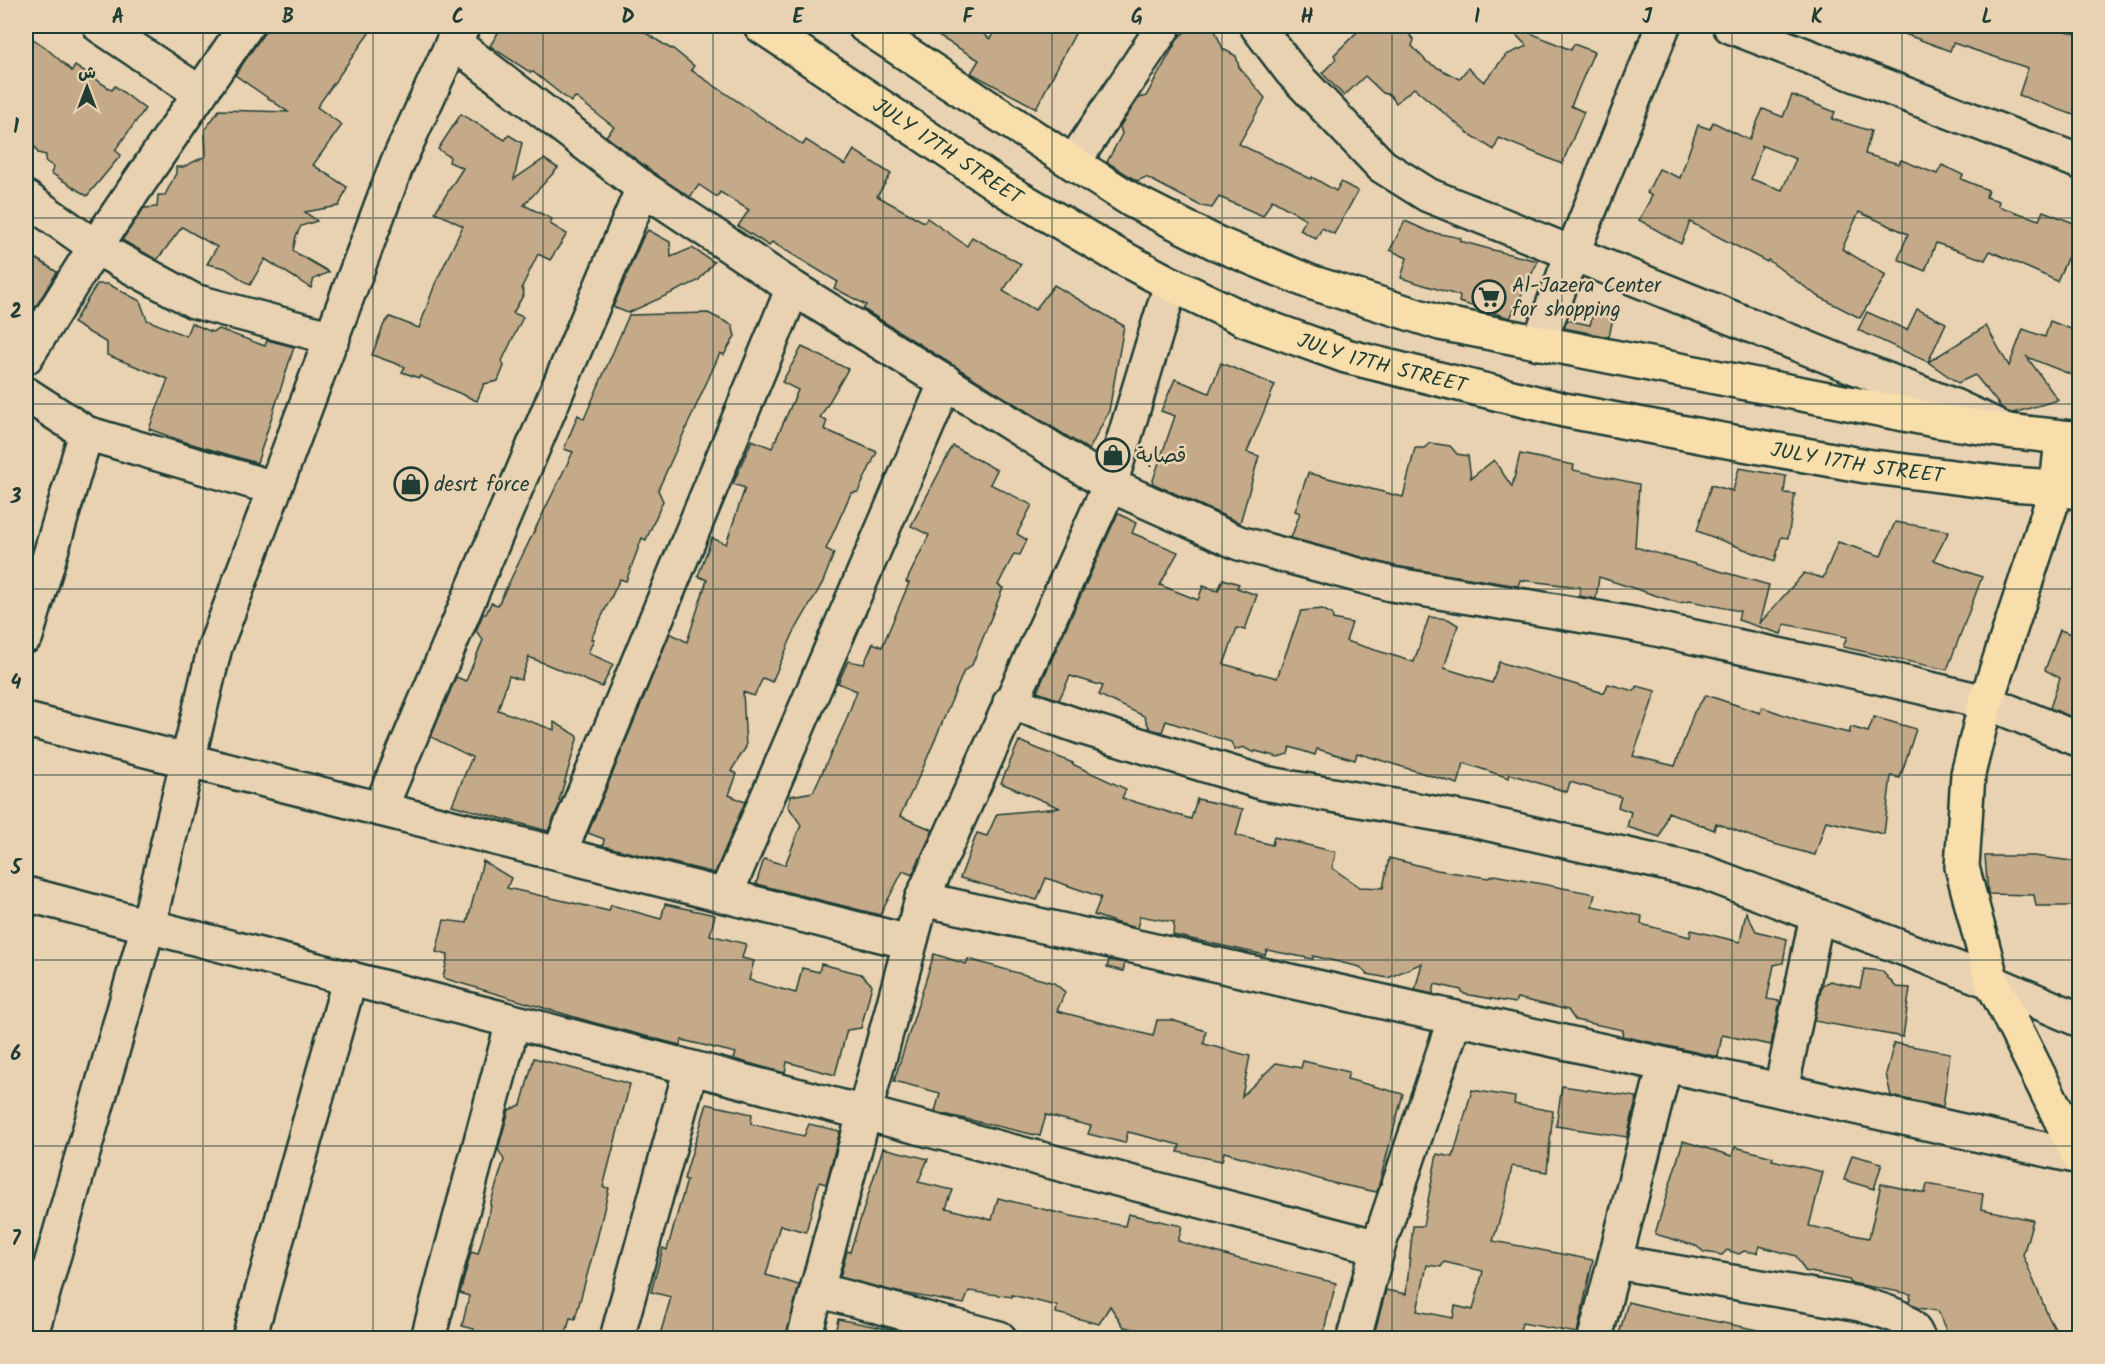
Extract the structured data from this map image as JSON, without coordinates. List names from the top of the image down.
{
  "streets": {
    "main road": ["JULY 17TH STREET"]
  },
  "places": {
    "supermarket": ["Al-Jazera Center for shopping"],
    "shop": ["قصابة", "desrt force"]
  },
  "north": "top",
  "grid": {
    "columns": [
      "A",
      "B",
      "C",
      "D",
      "E",
      "F",
      "G",
      "H",
      "I",
      "J",
      "K",
      "L"
    ],
    "rows": [
      "1",
      "2",
      "3",
      "4",
      "5",
      "6",
      "7"
    ]
  }
}
